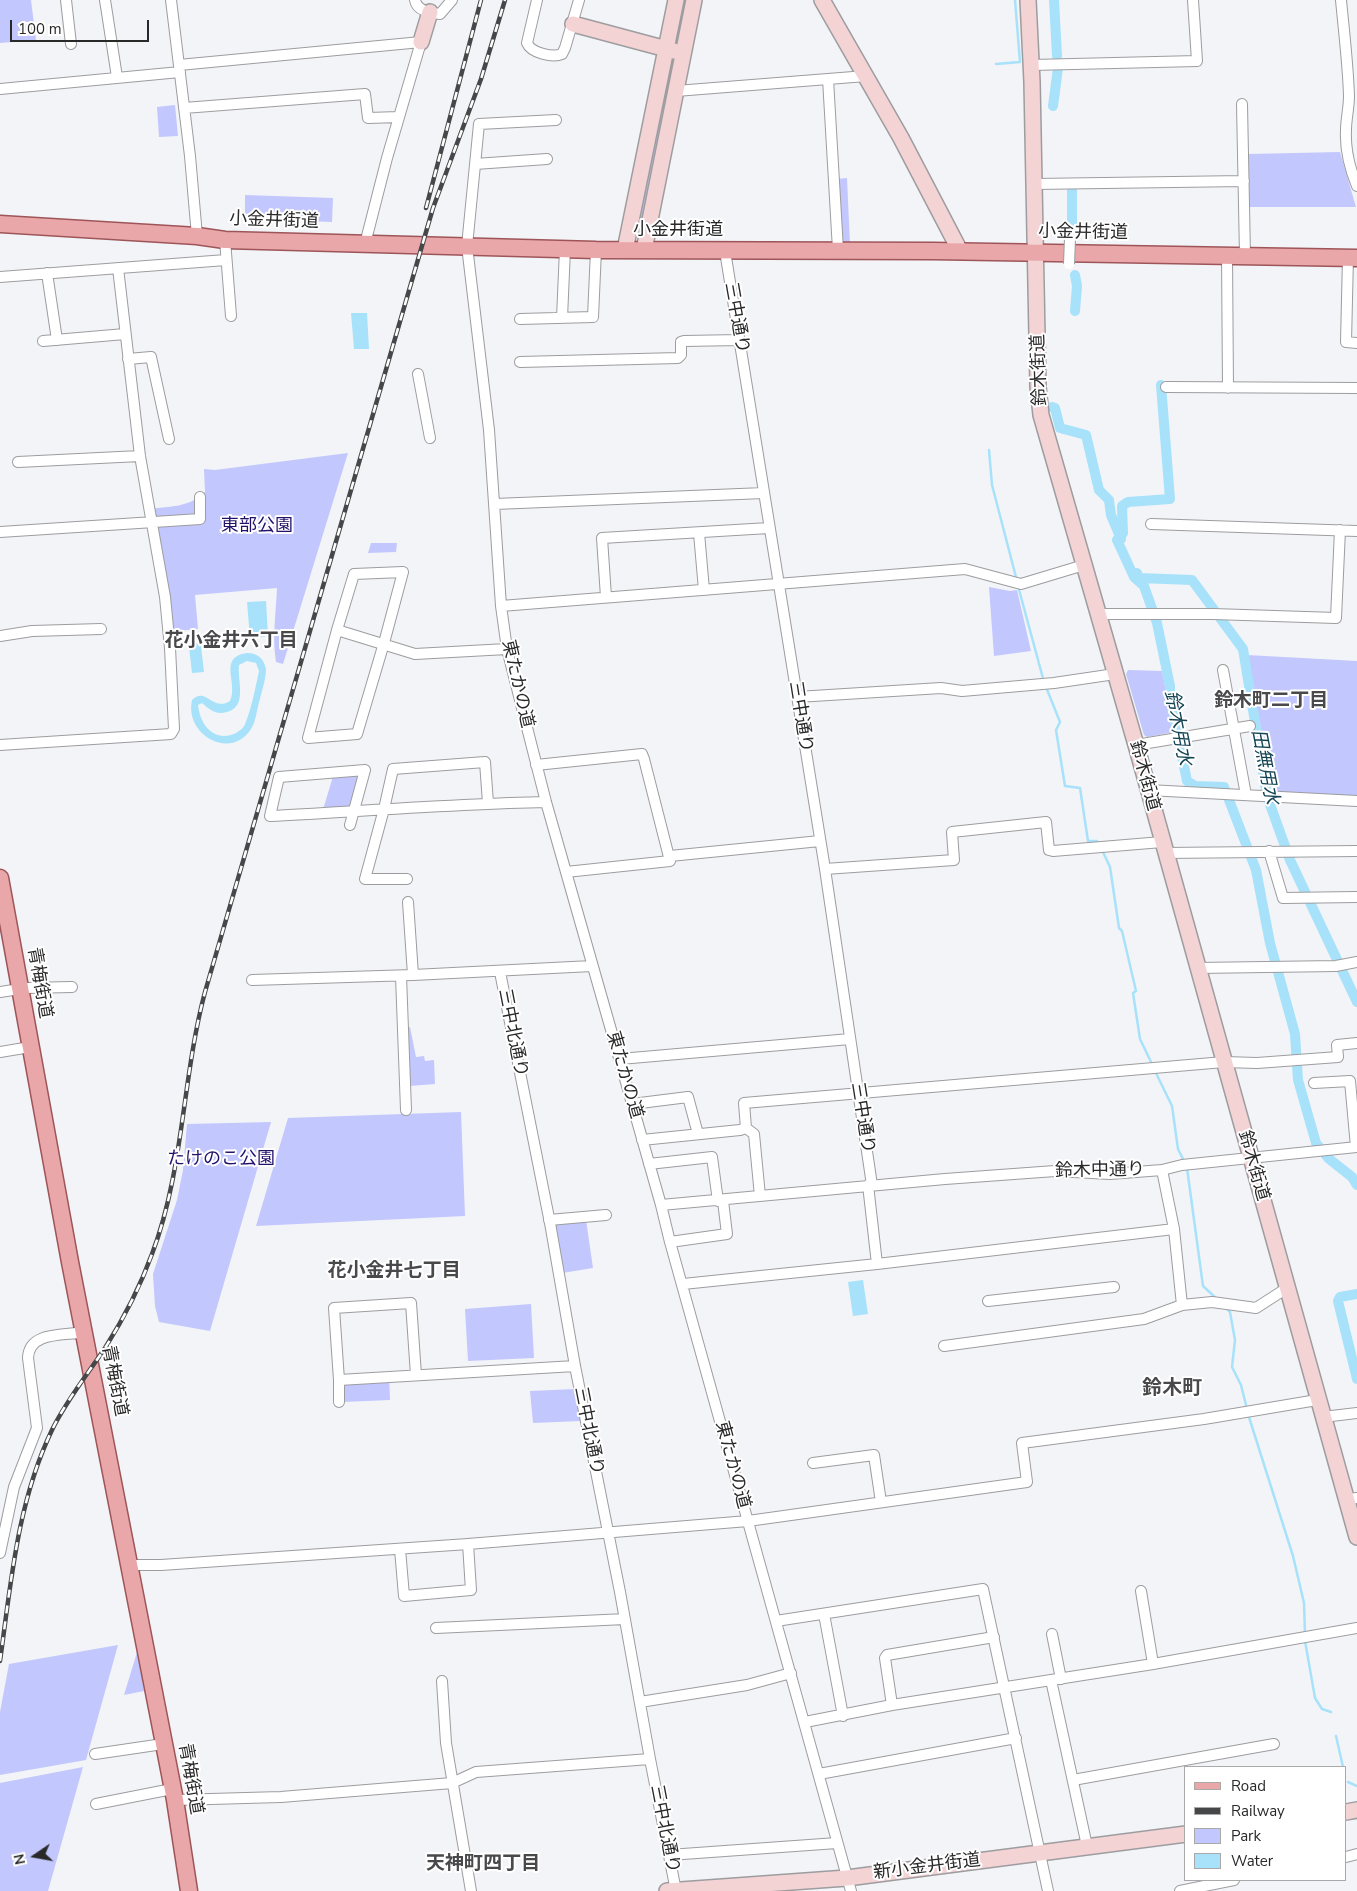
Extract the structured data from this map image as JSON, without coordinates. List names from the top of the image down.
{
  "streets": {
    "main road": [
      "小金井街道",
      "鈴木街道",
      "青梅街道",
      "新小金井街道"
    ],
    "street": [
      "三中通り",
      "東たかの道",
      "三中北通り",
      "鈴木中通り"
    ]
  },
  "crossings": [
    ["小金井街道", "三中通り"],
    ["小金井街道", "鈴木街道"],
    ["小金井街道", "東たかの道"],
    ["三中通り", "鈴木中通り"],
    ["鈴木街道", "鈴木中通り"],
    ["東たかの道", "鈴木中通り"],
    ["東たかの道", "新小金井街道"],
    ["三中北通り", "新小金井街道"]
  ],
  "districts": [
    "花小金井六丁目",
    "鈴木町二丁目",
    "花小金井七丁目",
    "鈴木町",
    "天神町四丁目"
  ],
  "water": ["鈴木用水", "田無用水"],
  "parks": ["東部公園", "たけのこ公園"],
  "legend": [
    "Road",
    "Railway",
    "Park",
    "Water"
  ],
  "scale_bar": "100 m",
  "north": "left"
}
